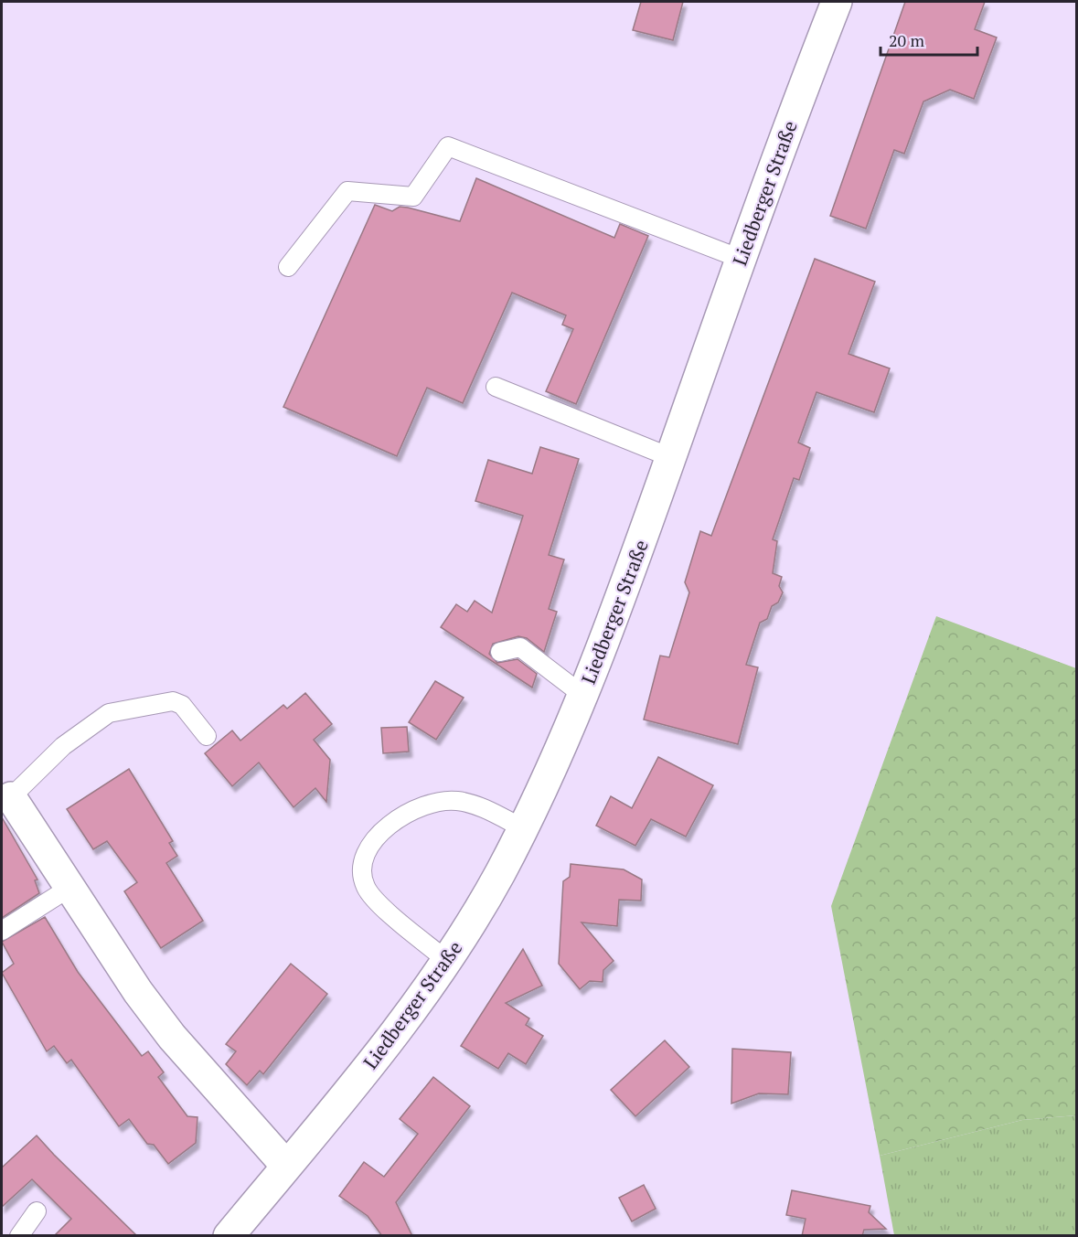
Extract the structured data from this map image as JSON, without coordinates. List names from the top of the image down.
{
  "streets": {
    "main road": ["Liedberger Straße"]
  },
  "scale_bar": "20 m"
}
